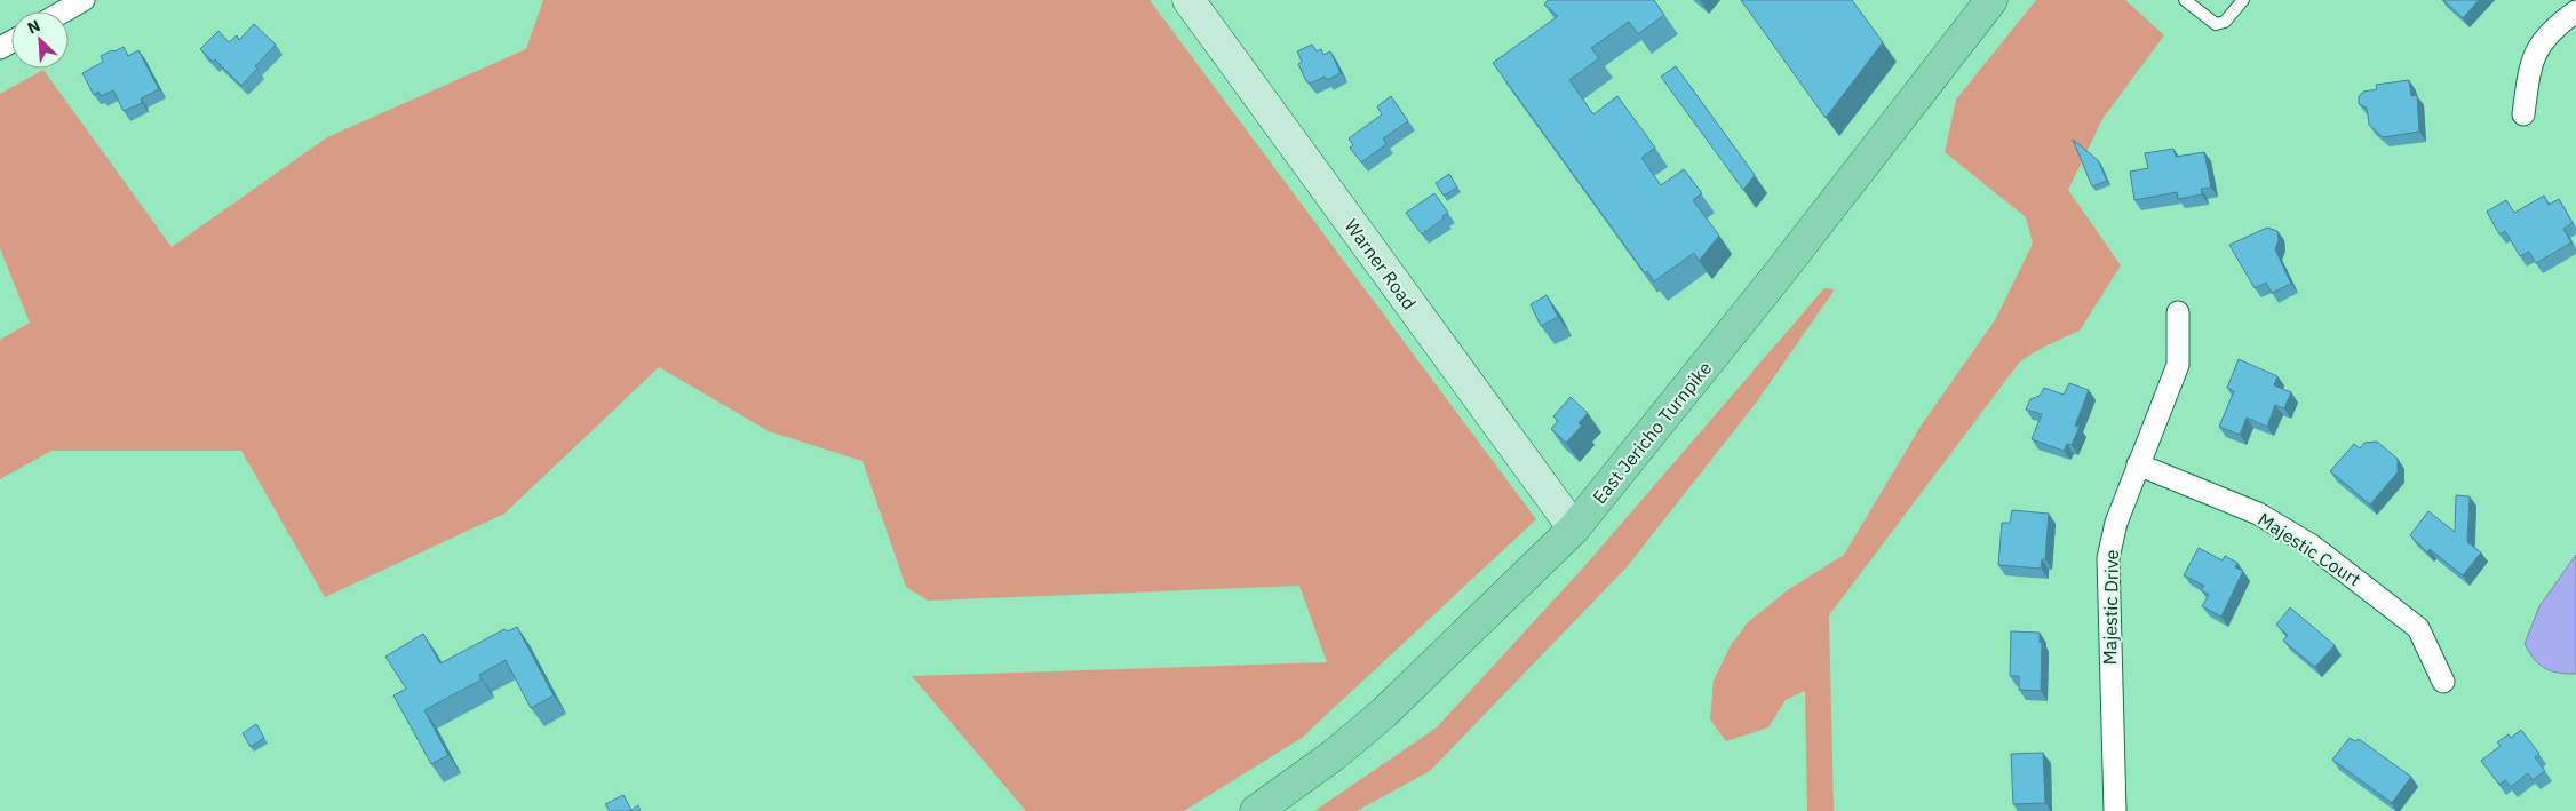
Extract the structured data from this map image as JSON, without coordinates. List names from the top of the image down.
{
  "streets": {
    "main road": ["East Jericho Turnpike"],
    "street": ["Warner Road", "Majestic Court", "Majestic Drive"]
  },
  "crossings": [
    ["Warner Road", "East Jericho Turnpike"],
    ["Majestic Court", "Majestic Drive"]
  ],
  "north": "top left"
}
